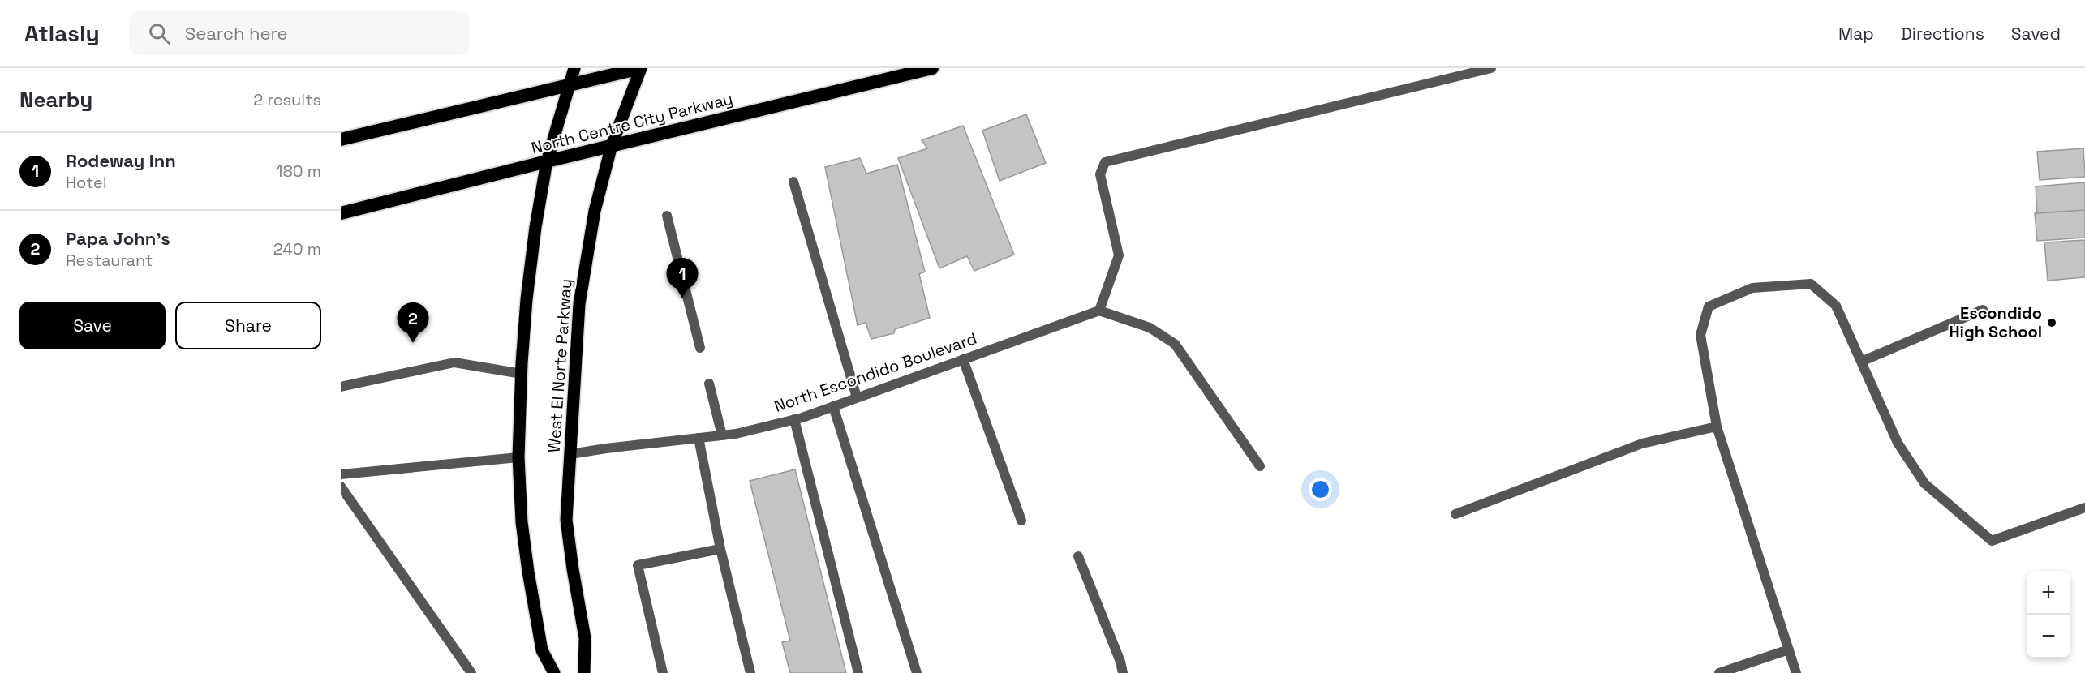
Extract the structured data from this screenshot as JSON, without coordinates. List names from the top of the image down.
{
  "streets": {
    "highway": ["North Centre City Parkway"],
    "main road": ["West El Norte Parkway"],
    "street": ["North Escondido Boulevard"]
  },
  "crossings": [
    ["North Centre City Parkway", "West El Norte Parkway"],
    ["West El Norte Parkway", "North Escondido Boulevard"]
  ],
  "places": ["Escondido High School"],
  "page": {
    "header": "Atlasly",
    "search": "Search here",
    "nav": ["Map", "Directions", "Saved"],
    "heading": ["Nearby", "2 results"],
    "list": [
      {
        "mark": "1",
        "name": "Rodeway Inn",
        "note": "Hotel",
        "value": "180 m"
      },
      {
        "mark": "2",
        "name": "Papa John's",
        "note": "Restaurant",
        "value": "240 m"
      }
    ],
    "pins": ["1", "2"],
    "buttons": ["Save", "Share"],
    "map_buttons": ["+", "−"]
  }
}
